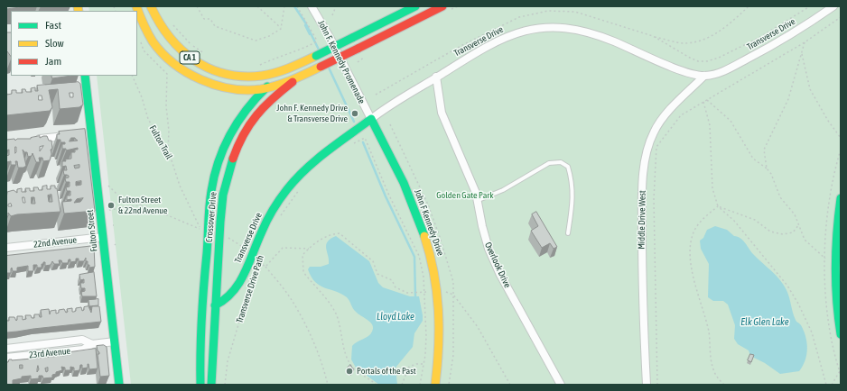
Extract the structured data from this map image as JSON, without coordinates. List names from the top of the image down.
{
  "streets": {
    "main road": [
      "Transverse Drive",
      "CA 1",
      "Crossover Drive",
      "John F Kennedy Drive",
      "Fulton Street"
    ],
    "street": [
      "John F. Kennedy Promenade",
      "Middle Drive West",
      "22nd Avenue",
      "Overlook Drive",
      "23rd Avenue"
    ],
    "path": ["Fulton Trail", "Transverse Drive Path"]
  },
  "crossings": [
    ["Transverse Drive", "John F. Kennedy Promenade"],
    ["Transverse Drive", "Crossover Drive"],
    ["Transverse Drive", "Middle Drive West"],
    ["Transverse Drive", "John F Kennedy Drive"],
    ["Transverse Drive", "Overlook Drive"],
    ["CA 1", "Crossover Drive"],
    ["John F. Kennedy Promenade", "John F Kennedy Drive"],
    ["Fulton Street", "22nd Avenue"],
    ["Fulton Street", "23rd Avenue"]
  ],
  "water": ["Lloyd Lake", "Elk Glen Lake"],
  "parks": ["Golden Gate Park"],
  "places": ["John F. Kennedy Drive & Transverse Drive", "Fulton Street & 22nd Avenue", "Portals of the Past"],
  "legend": ["Fast", "Slow", "Jam"]
}
